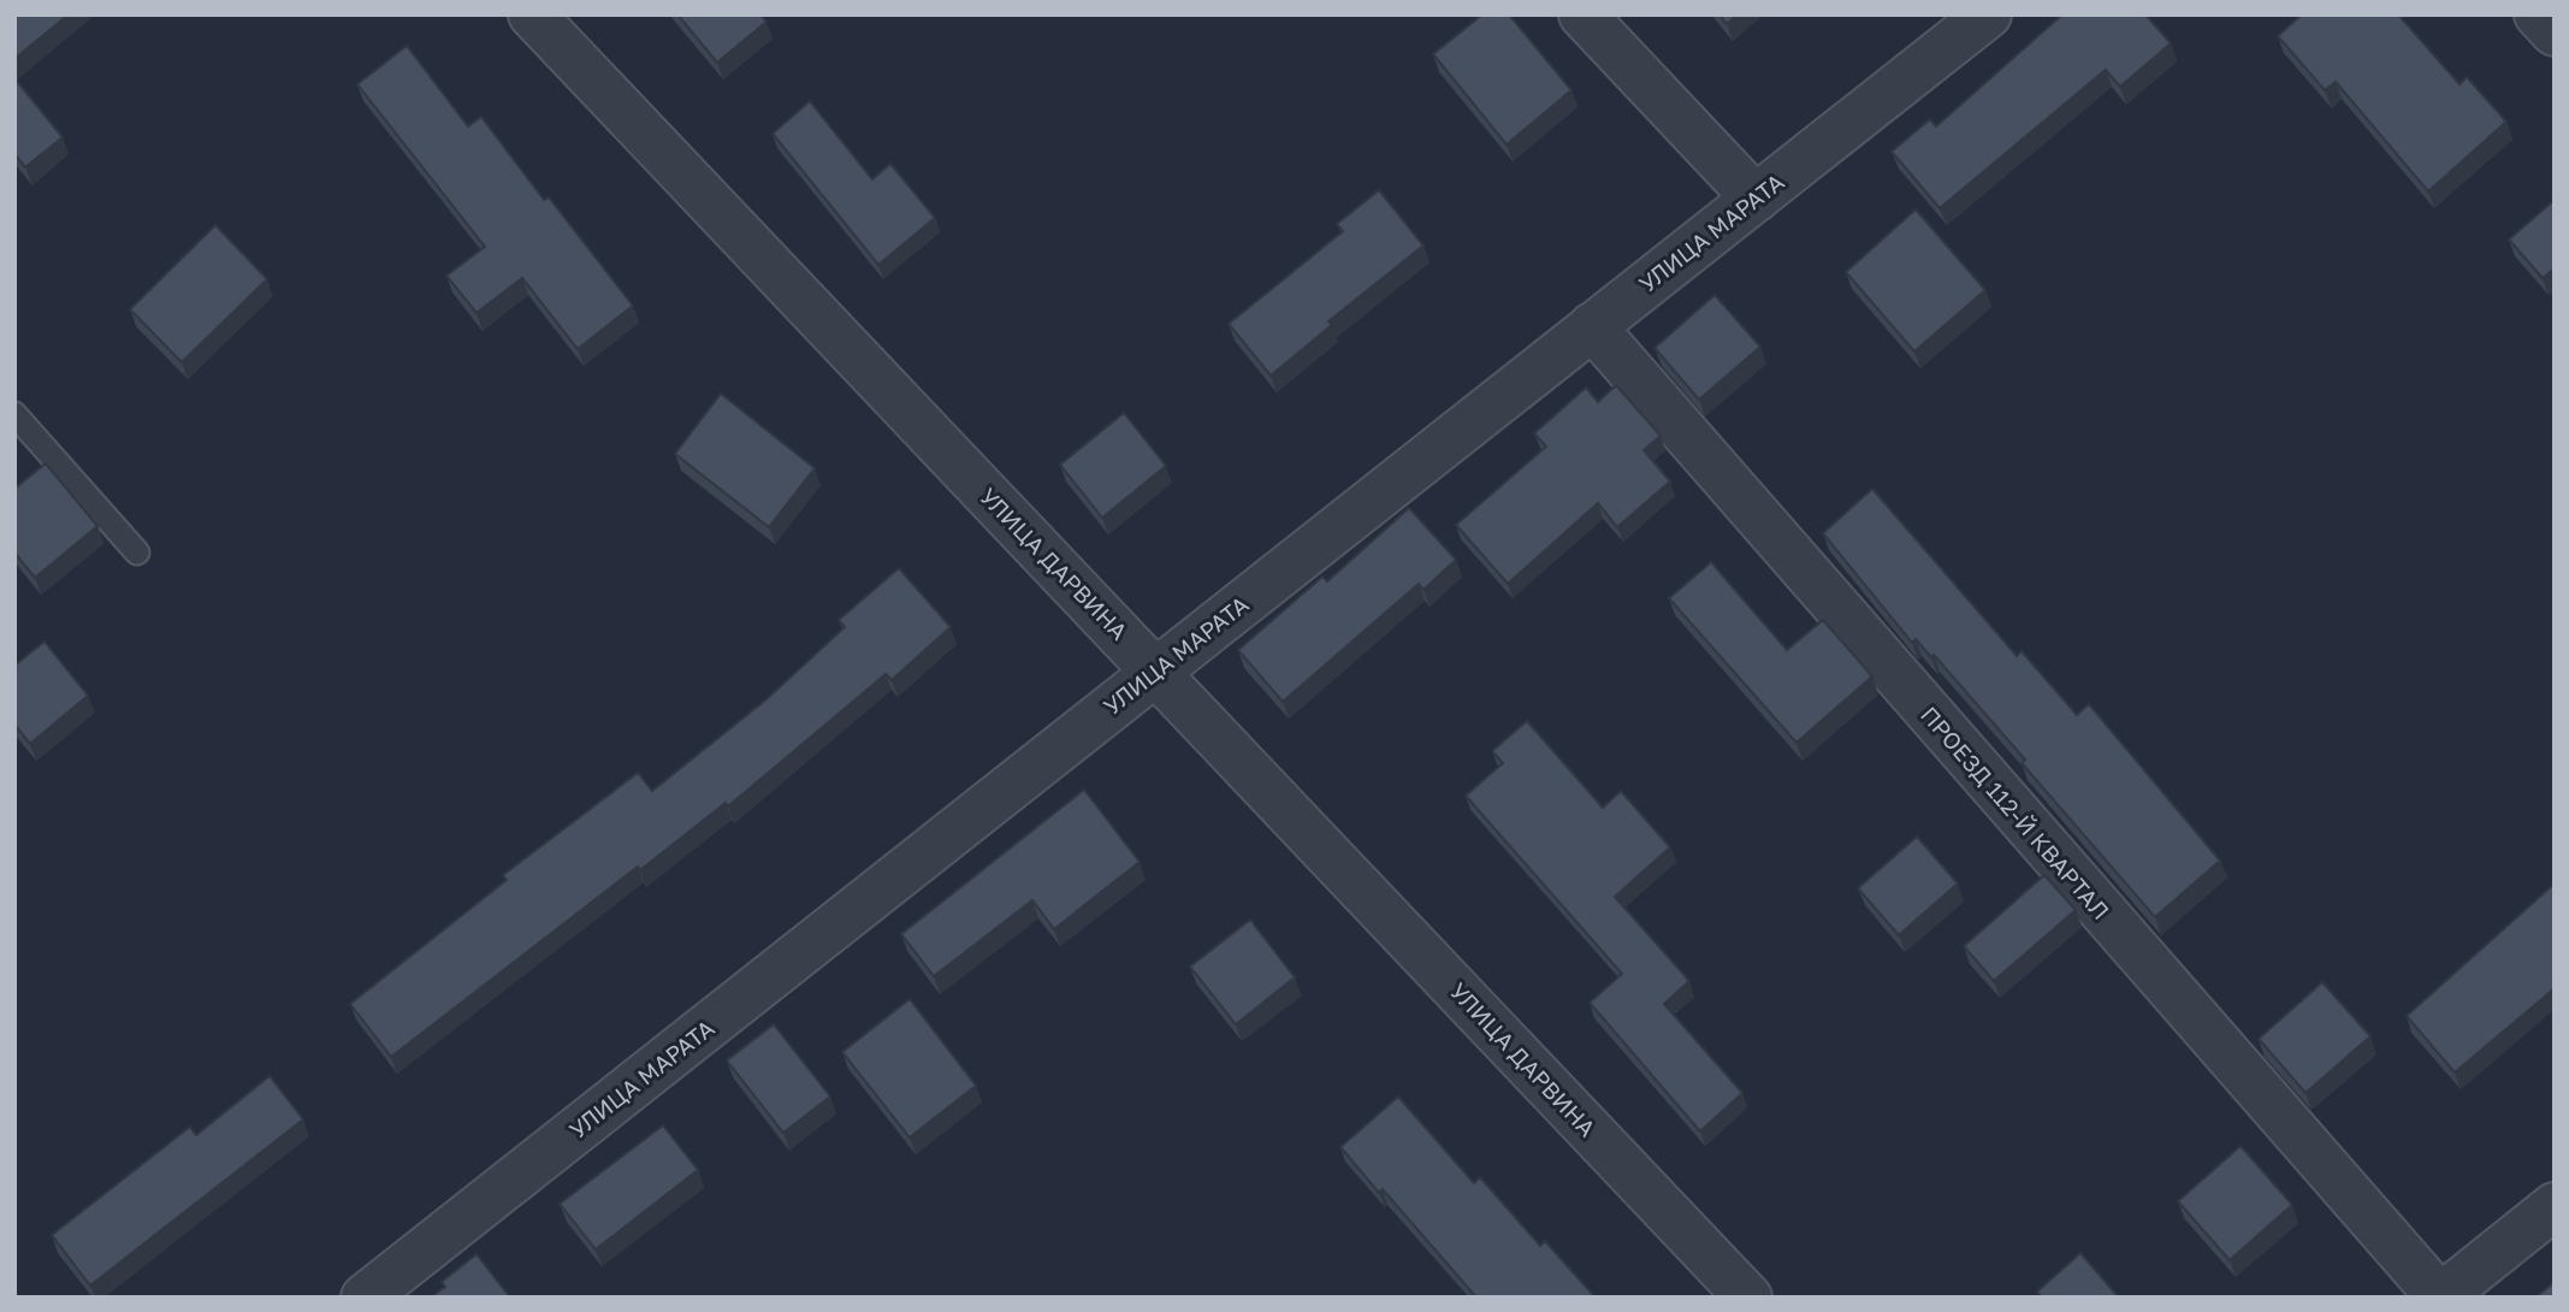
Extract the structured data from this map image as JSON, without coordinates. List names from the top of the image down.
{
  "streets": {
    "street": ["УЛИЦА МАРАТА", "УЛИЦА ДАРВИНА", "ПРОЕЗД 112-Й КВАРТАЛ"]
  },
  "crossings": [
    ["УЛИЦА МАРАТА", "УЛИЦА ДАРВИНА"],
    ["УЛИЦА МАРАТА", "ПРОЕЗД 112-Й КВАРТАЛ"]
  ]
}
